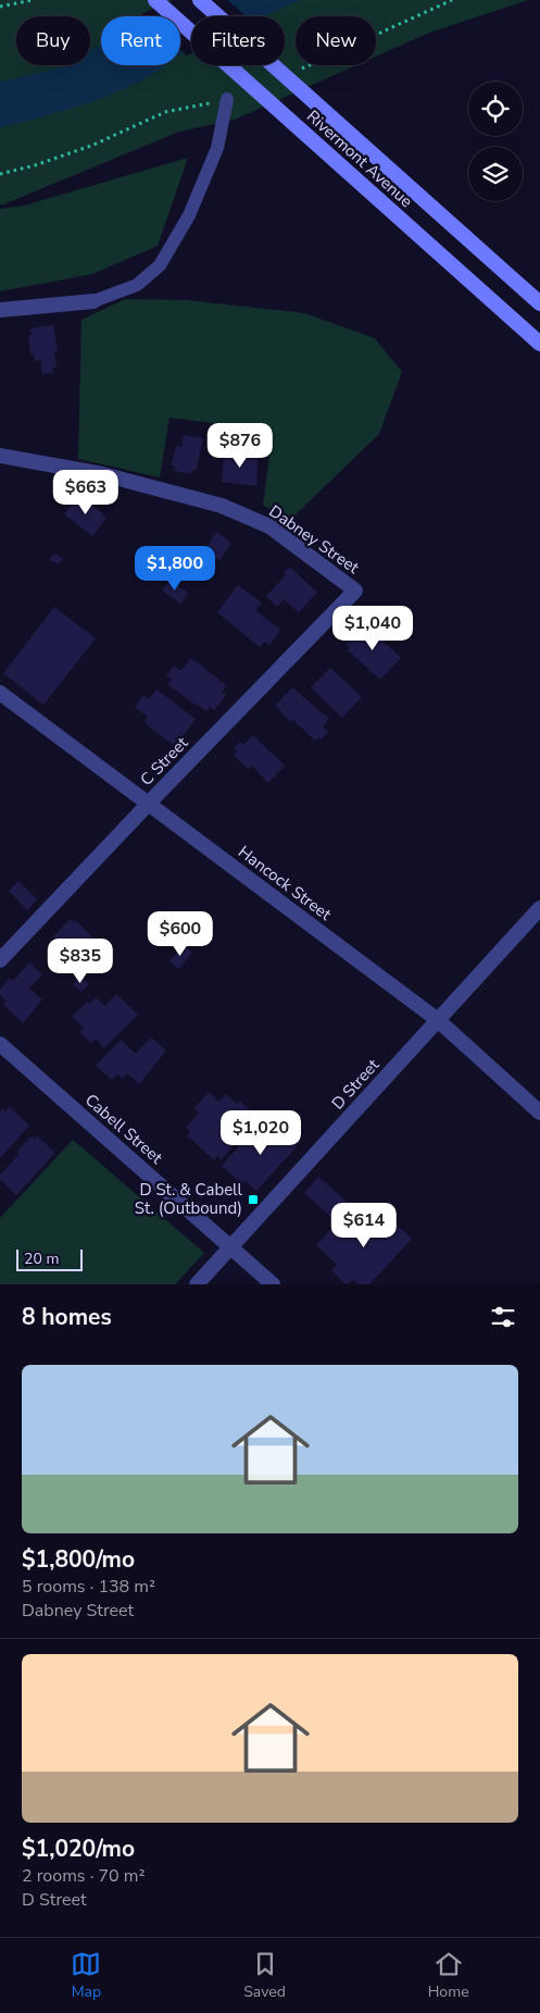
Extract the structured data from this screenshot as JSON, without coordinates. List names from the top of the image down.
{
  "streets": {
    "main road": ["Rivermont Avenue"],
    "street": [
      "Dabney Street",
      "C Street",
      "Hancock Street",
      "D Street",
      "Cabell Street"
    ]
  },
  "crossings": [
    ["Dabney Street", "C Street"],
    ["C Street", "Hancock Street"],
    ["Hancock Street", "D Street"],
    ["D Street", "Cabell Street"]
  ],
  "places": {
    "transit": ["D St. & Cabell St. (Outbound)"]
  },
  "scale_bar": "20 m",
  "page": {
    "chip": [
      "Buy",
      "Rent",
      "Filters",
      "New"
    ],
    "price": [
      "$876",
      "$663",
      "$1,800",
      "$1,040",
      "$600",
      "$835",
      "$1,020",
      "$614"
    ],
    "scale": "20 m",
    "heading": "8 homes",
    "list": [
      {
        "name": "$1,800/mo",
        "note": "5 rooms · 138 m² · Dabney Street"
      },
      {
        "name": "$1,020/mo",
        "note": "2 rooms · 70 m² · D Street"
      }
    ],
    "tabs": ["Map", "Saved", "Home"]
  }
}
